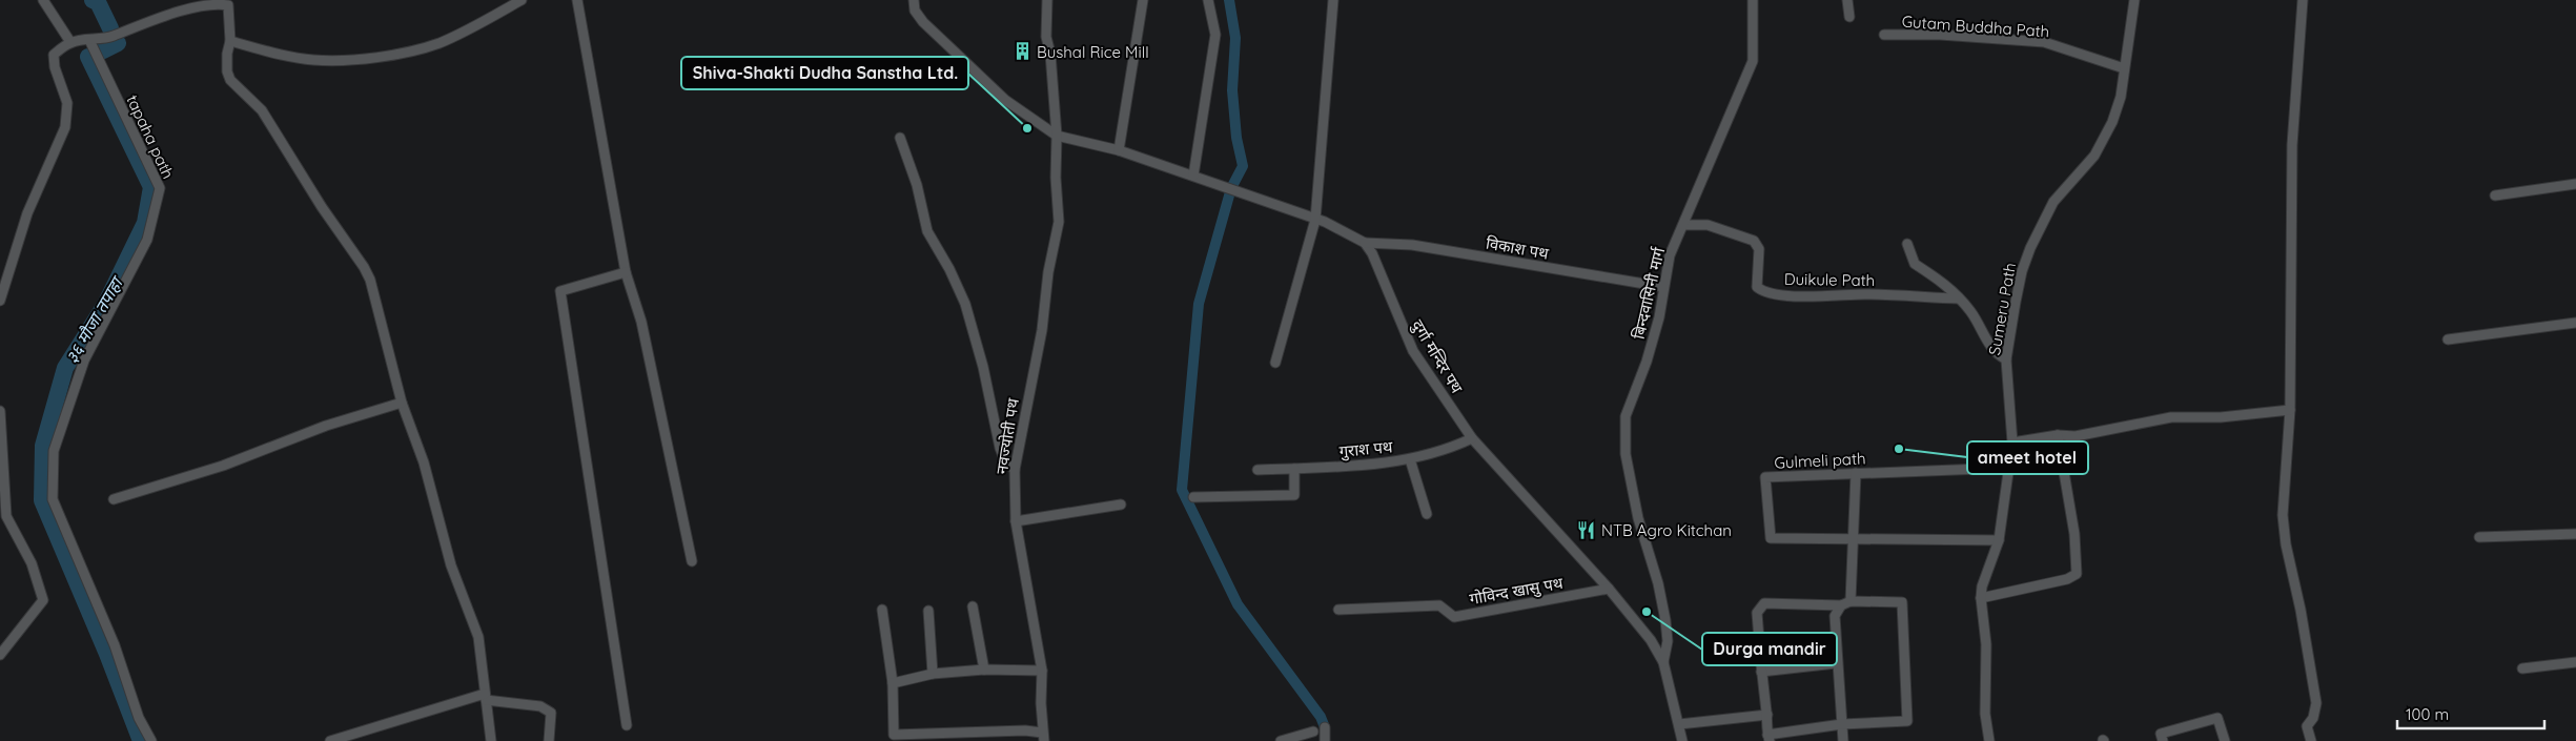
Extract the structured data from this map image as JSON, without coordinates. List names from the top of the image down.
{
  "streets": {
    "street": [
      "Gutam Buddha Path",
      "tapaha path",
      "विकाश पथ",
      "Duikule Path",
      "बिन्दवासिनी मार्ग",
      "Sumeru Path",
      "दुर्गा मन्दिर पथ",
      "नवज्योती पथ",
      "गुराश पथ",
      "Gulmeli path",
      "गोविन्द खासु पथ"
    ]
  },
  "crossings": [
    ["Gutam Buddha Path", "Sumeru Path"],
    ["विकाश पथ", "बिन्दवासिनी मार्ग"],
    ["विकाश पथ", "दुर्गा मन्दिर पथ"],
    ["Duikule Path", "बिन्दवासिनी मार्ग"],
    ["बिन्दवासिनी मार्ग", "दुर्गा मन्दिर पथ"],
    ["Sumeru Path", "Gulmeli path"],
    ["दुर्गा मन्दिर पथ", "गुराश पथ"],
    ["दुर्गा मन्दिर पथ", "गोविन्द खासु पथ"]
  ],
  "water": ["३६ मौजा तपाहा"],
  "places": {
    "building": ["Bushal Rice Mill"],
    "other": ["Shiva-Shakti Dudha Sanstha Ltd.", "ameet hotel", "Durga mandir"],
    "restaurant": ["NTB Agro Kitchan"]
  },
  "scale_bar": "100 m"
}
